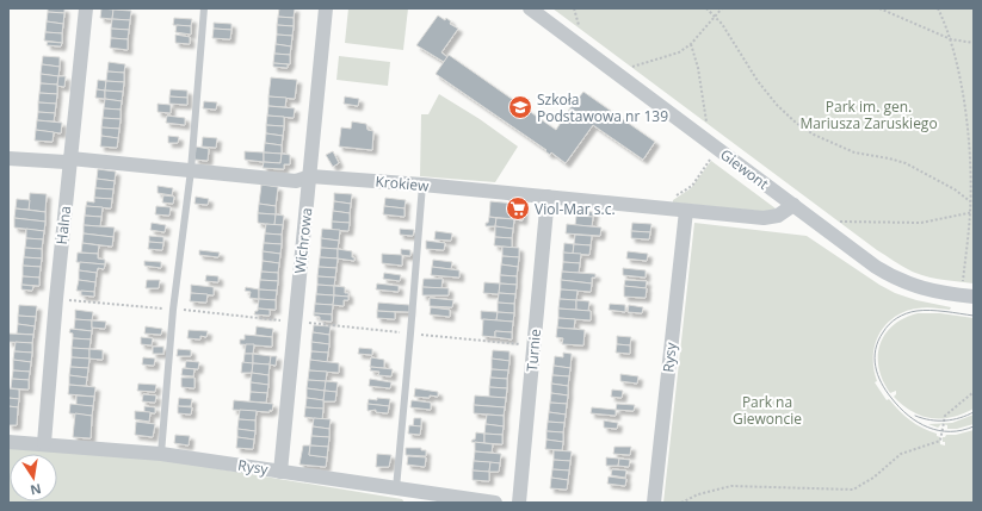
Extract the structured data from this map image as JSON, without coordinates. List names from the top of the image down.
{
  "streets": {
    "street": [
      "Giewont",
      "Krokiew",
      "Halna",
      "Wichrowa",
      "Turnie",
      "Rysy"
    ]
  },
  "crossings": [
    ["Giewont", "Krokiew"],
    ["Krokiew", "Halna"],
    ["Krokiew", "Wichrowa"],
    ["Krokiew", "Turnie"],
    ["Krokiew", "Rysy"],
    ["Halna", "Rysy"],
    ["Wichrowa", "Rysy"]
  ],
  "parks": ["Park im. gen. Mariusza Zaruskiego", "Park na Giewoncie"],
  "places": {
    "school or university": ["Szkoła Podstawowa nr 139"],
    "supermarket": ["Viol-Mar s.c."]
  },
  "north": "bottom"
}
